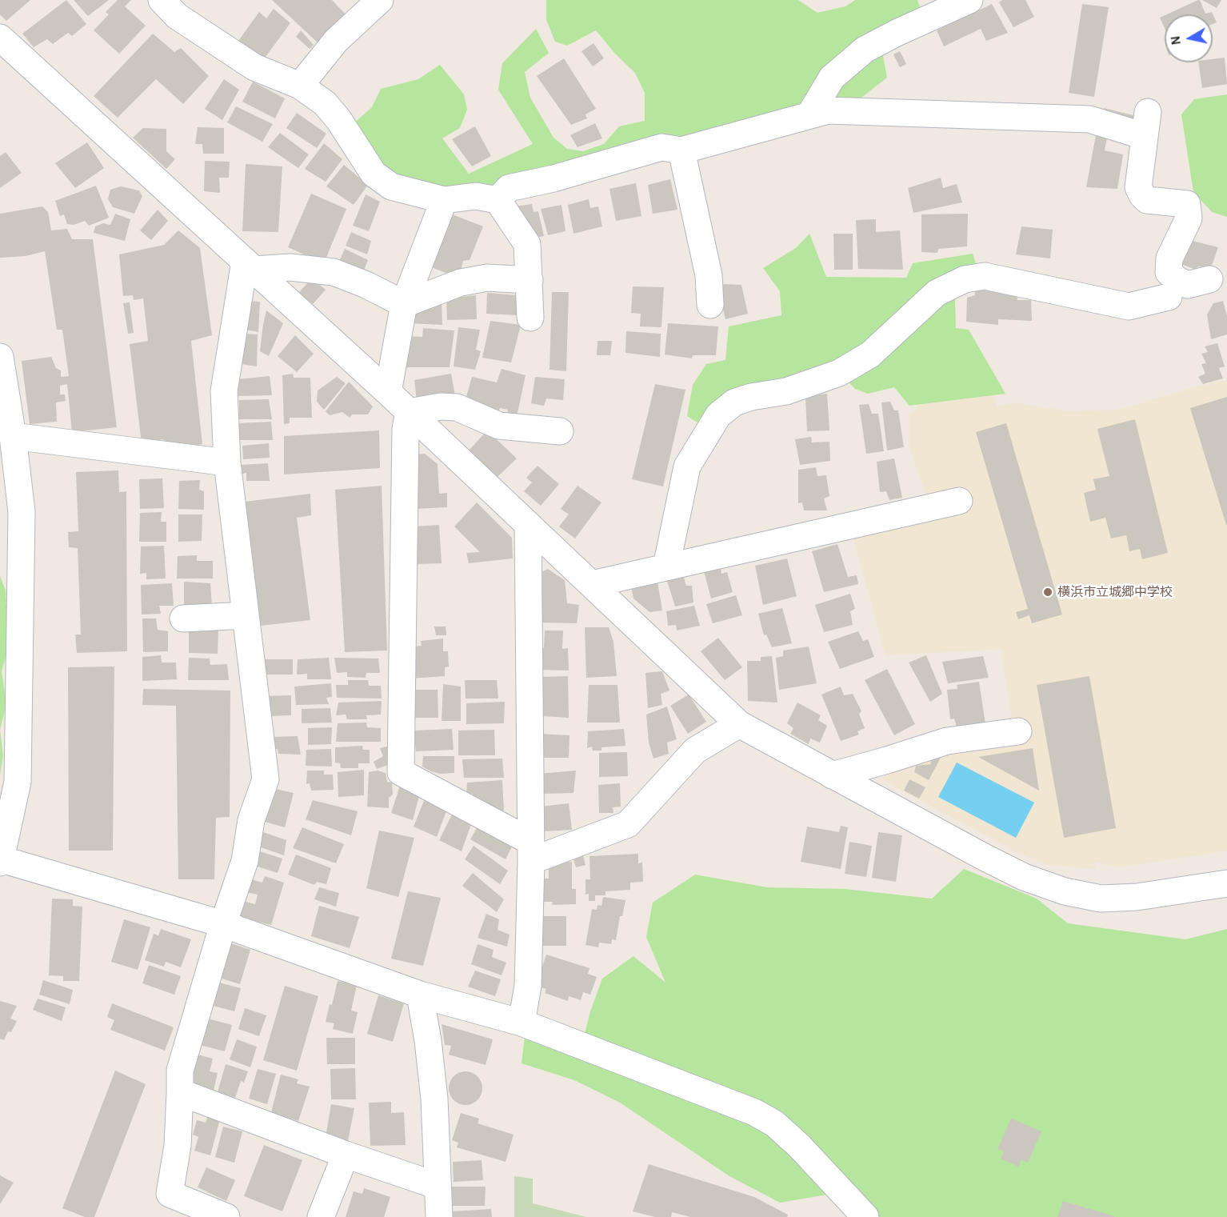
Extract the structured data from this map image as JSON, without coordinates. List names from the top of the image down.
{
  "places": ["横浜市立城郷中学校"],
  "north": "left"
}
